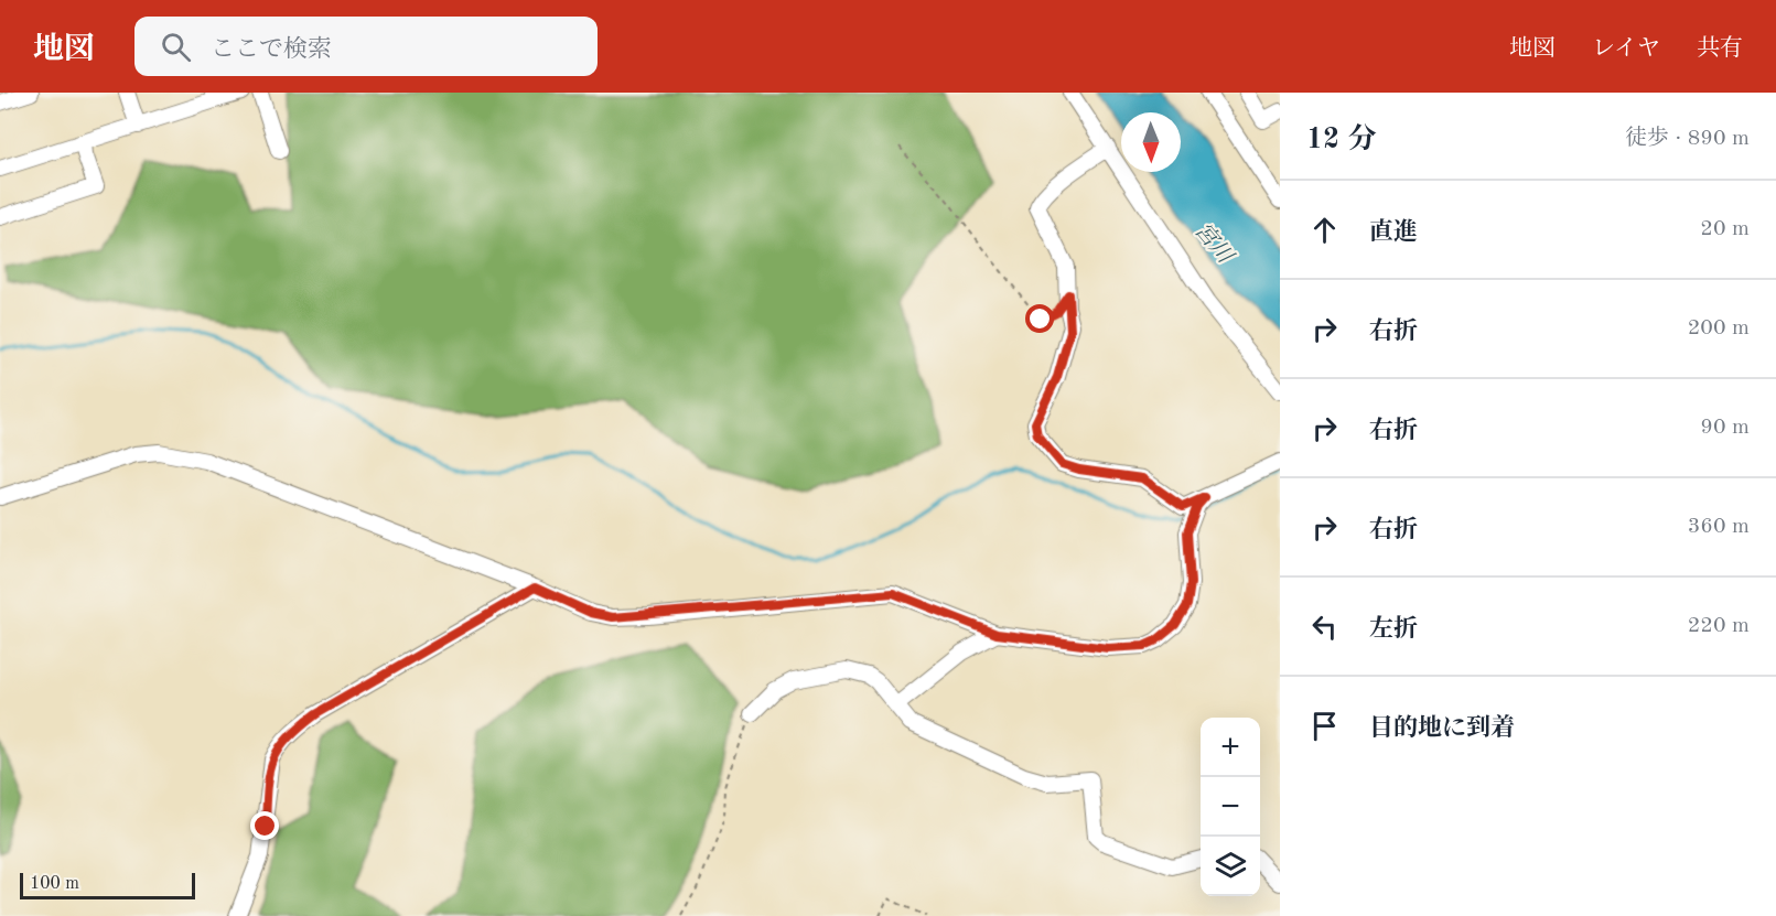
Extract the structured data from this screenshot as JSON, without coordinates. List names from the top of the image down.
{
  "water": ["宮川"],
  "scale_bar": "100 m",
  "north": "bottom",
  "page": {
    "header": "地図",
    "search": "ここで検索",
    "nav": ["地図", "レイヤ", "共有"],
    "heading": ["12 分", "徒歩 · 890 m"],
    "list": [
      ["直進", "20 m"],
      ["右折", "200 m"],
      ["右折", "90 m"],
      ["右折", "360 m"],
      ["左折", "220 m"],
      "目的地に到着"
    ],
    "map_buttons": ["+", "−"],
    "scale": "100 m"
  }
}
